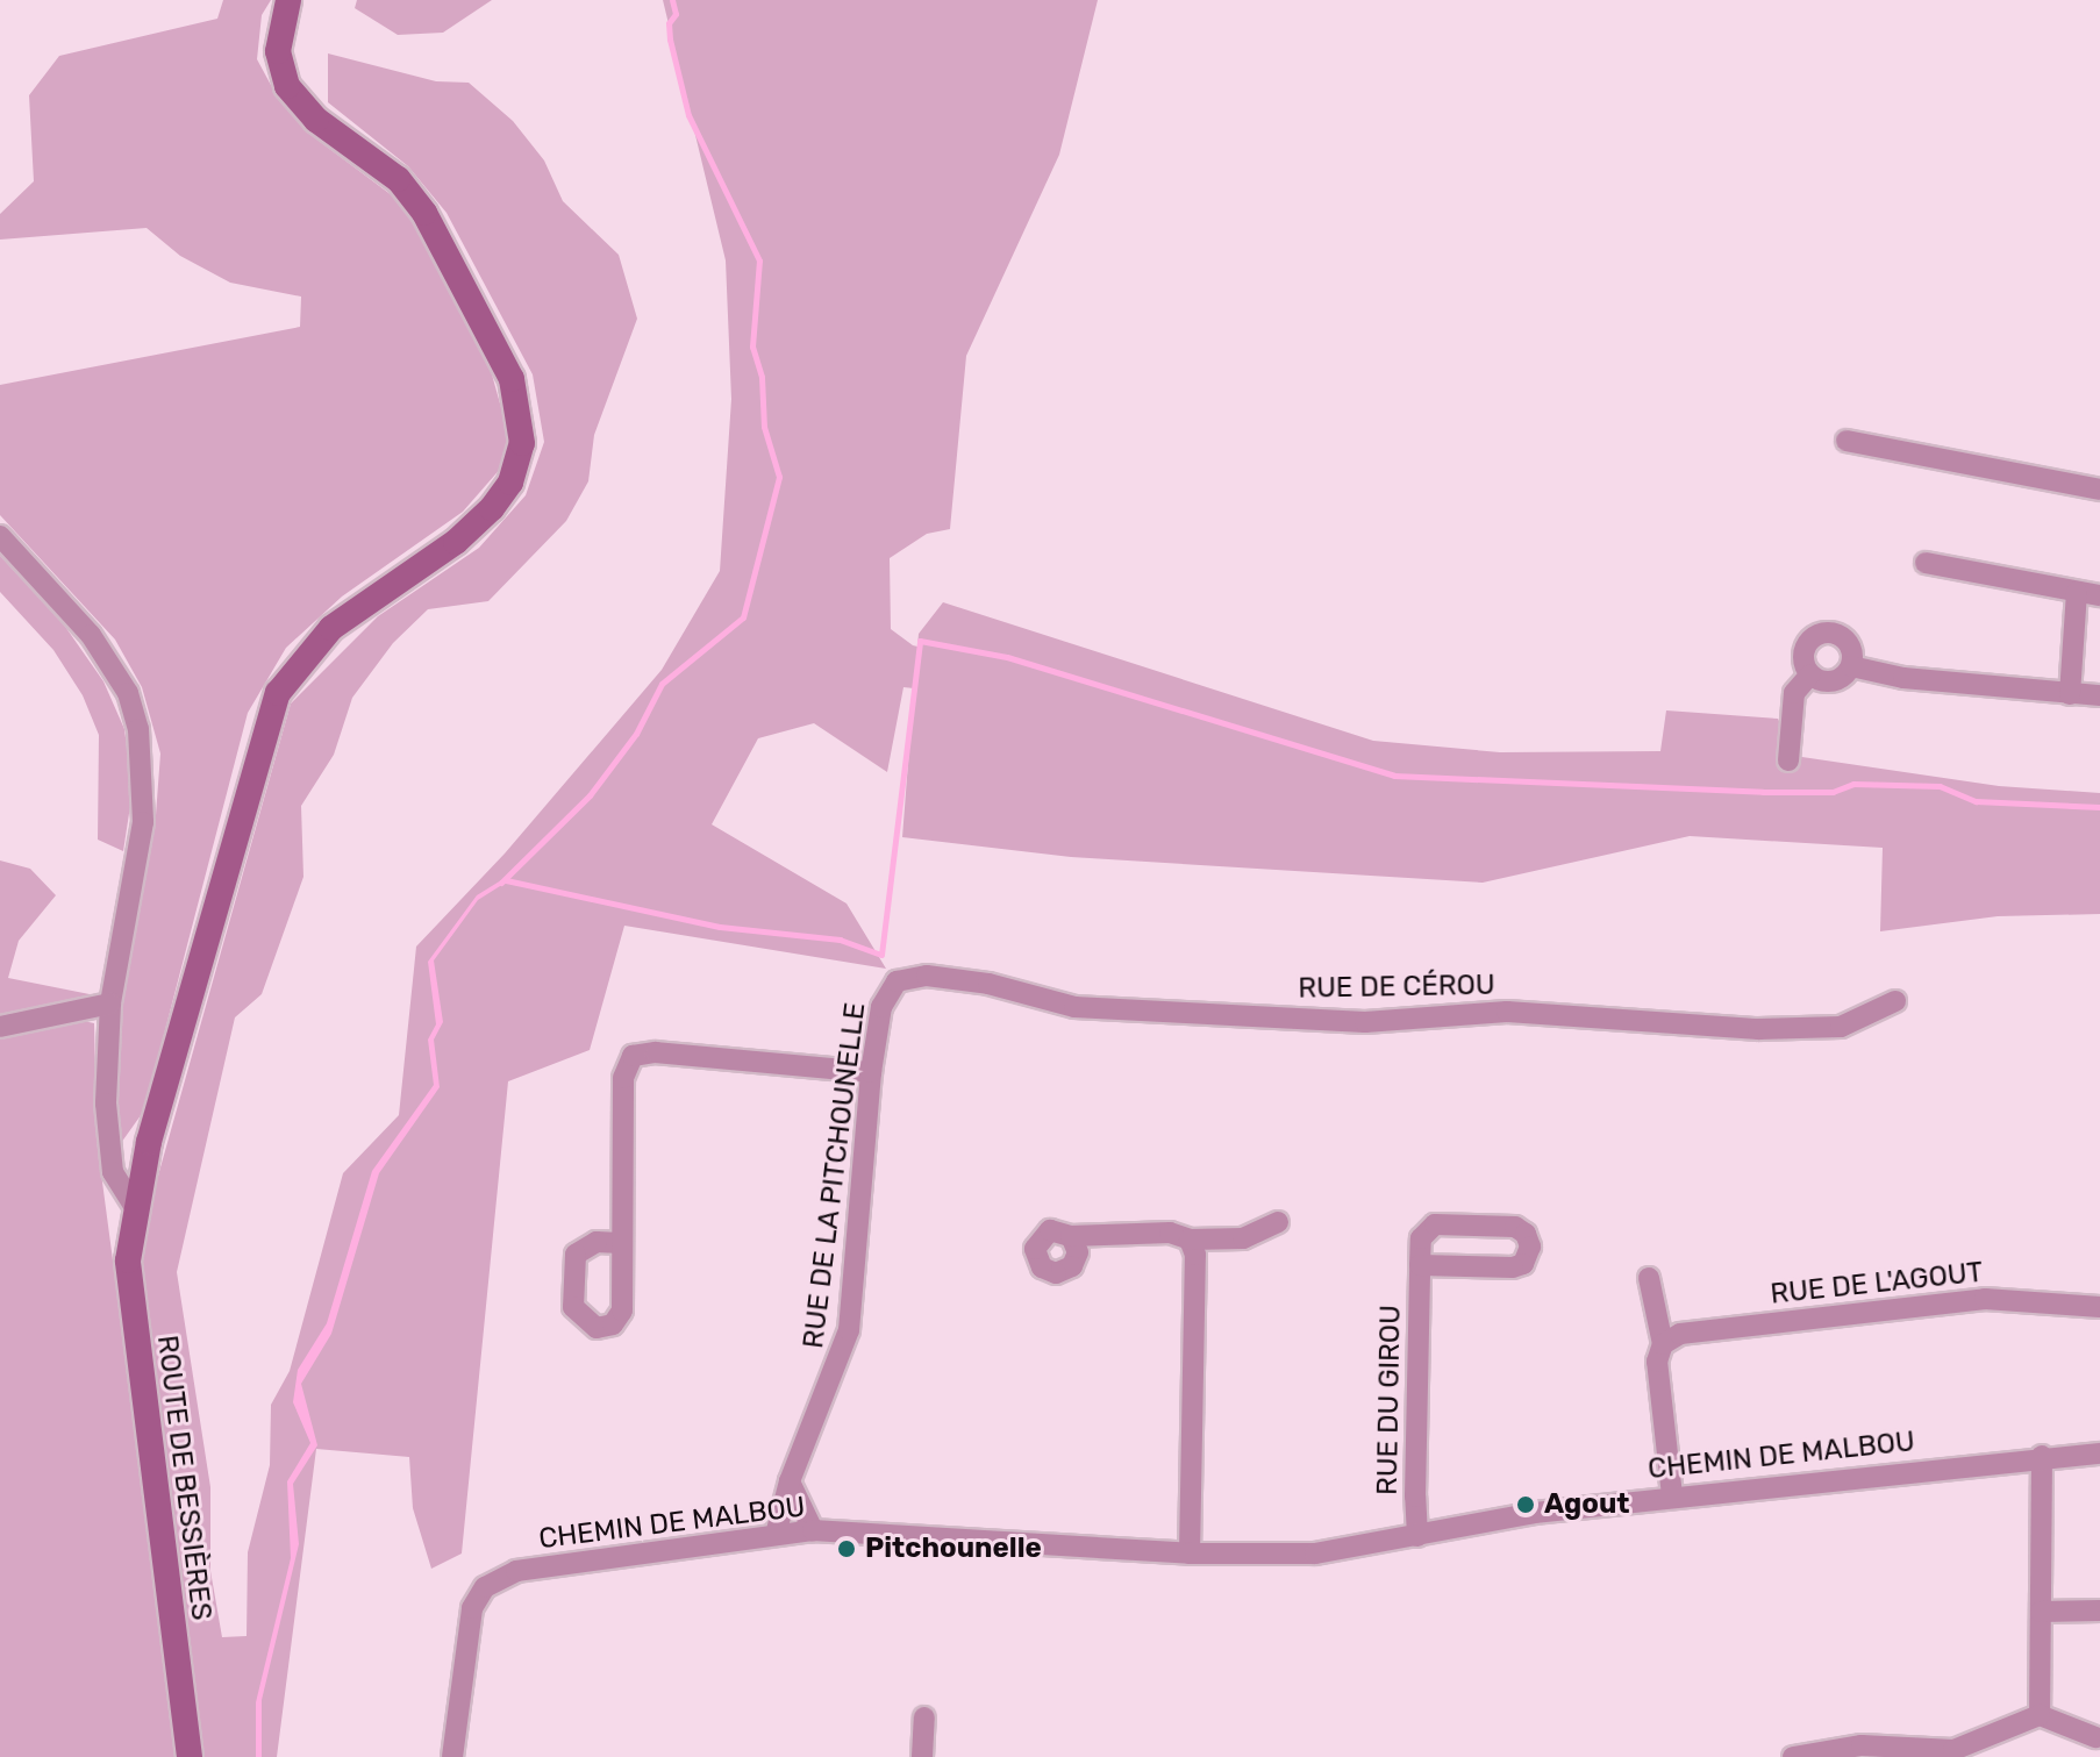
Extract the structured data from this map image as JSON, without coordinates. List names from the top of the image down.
{
  "streets": {
    "main road": ["ROUTE DE BESSIÈRES"],
    "street": [
      "RUE DE CÉROU",
      "RUE DE LA PITCHOUNELLE",
      "RUE DE L'AGOUT",
      "RUE DU GIROU",
      "CHEMIN DE MALBOU"
    ]
  },
  "crossings": [
    ["RUE DE CÉROU", "RUE DE LA PITCHOUNELLE"],
    ["RUE DE LA PITCHOUNELLE", "CHEMIN DE MALBOU"],
    ["RUE DU GIROU", "CHEMIN DE MALBOU"]
  ],
  "places": ["Agout", "Pitchounelle"]
}
